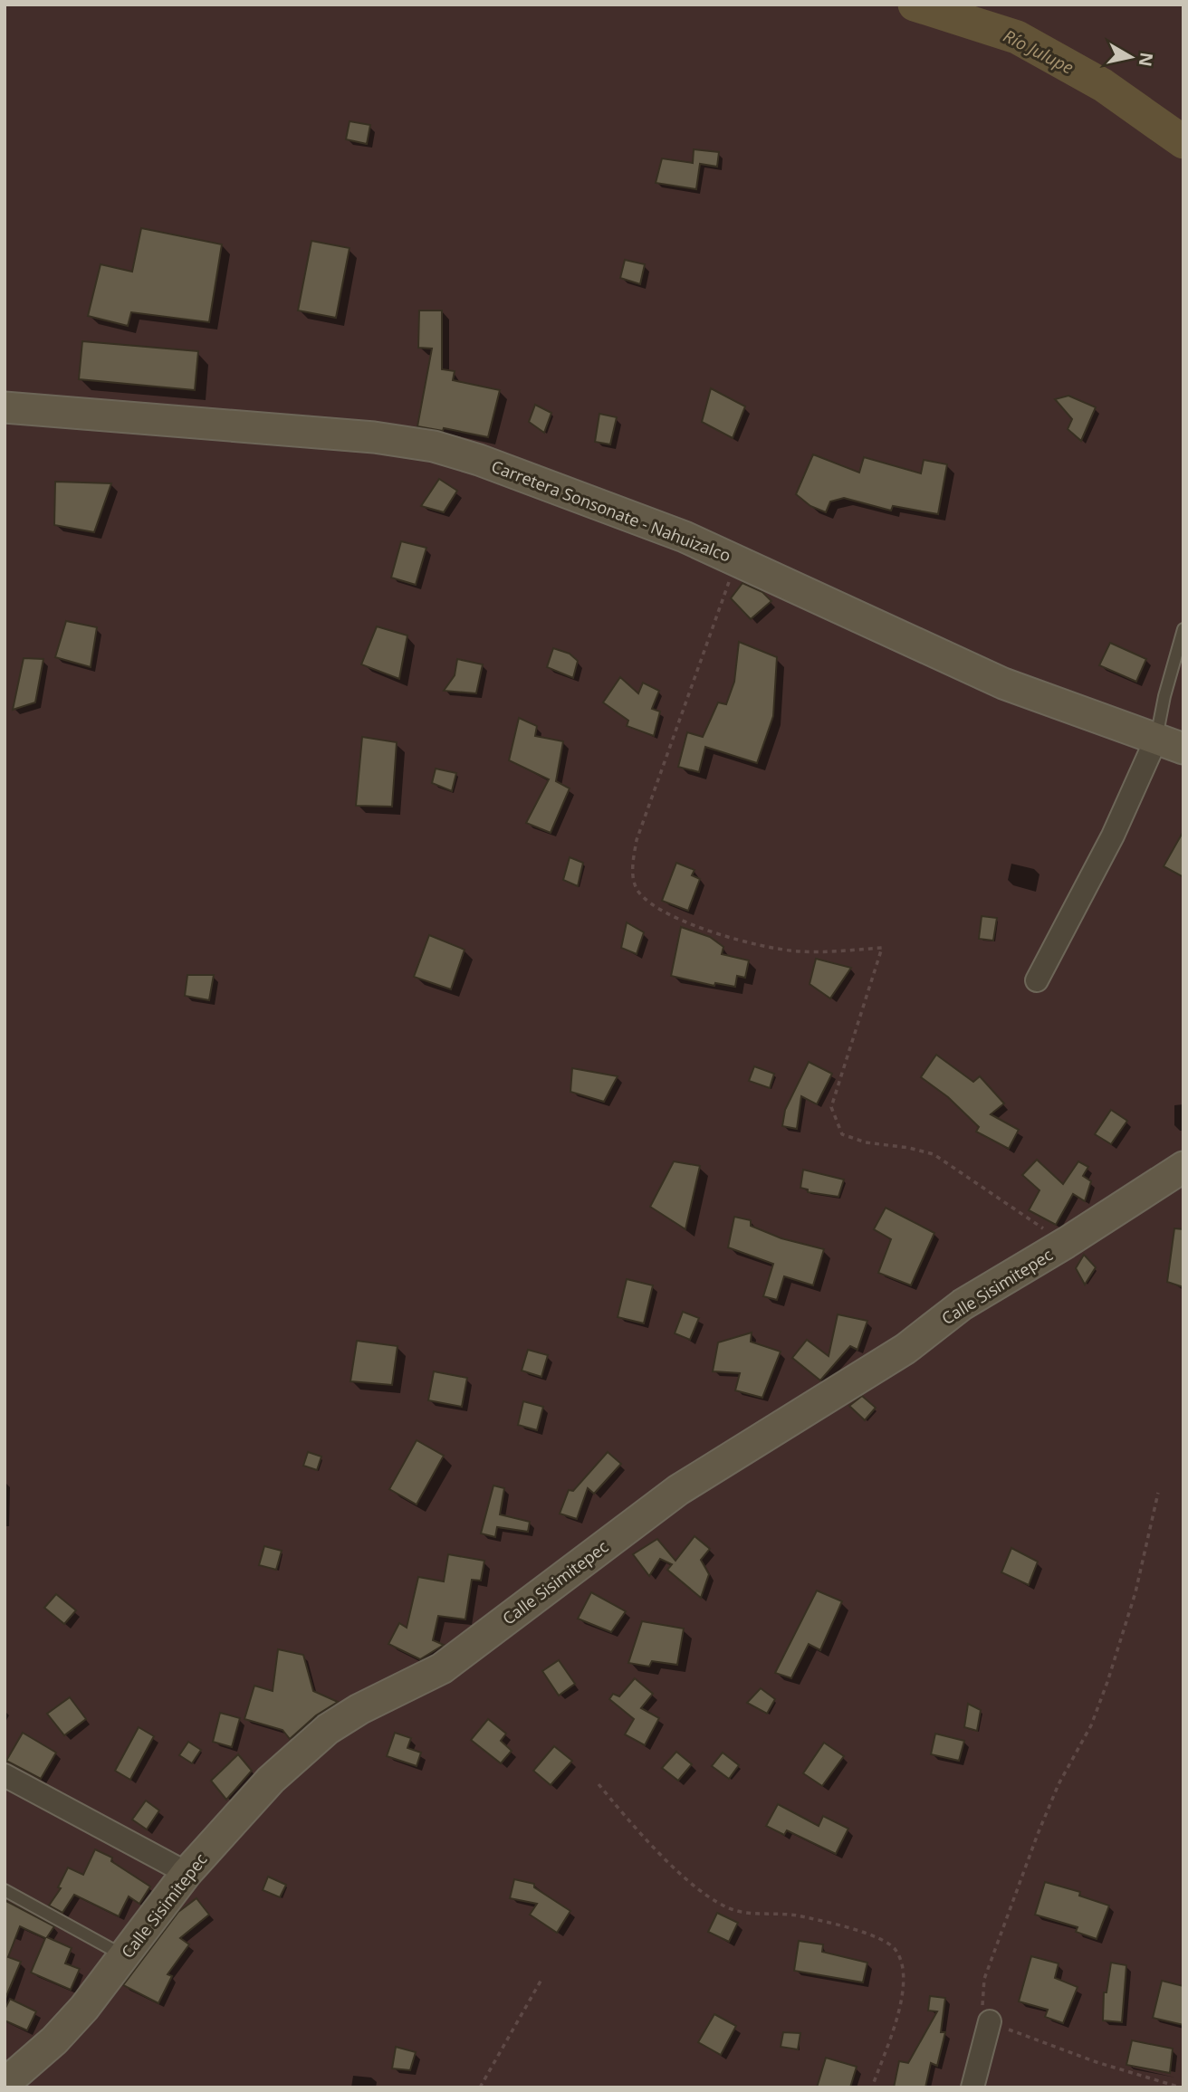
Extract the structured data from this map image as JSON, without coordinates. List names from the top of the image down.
{
  "streets": {
    "street": ["Carretera Sonsonate - Nahuizalco", "Calle Sisimitepec"]
  },
  "water": ["Río Julupe"],
  "north": "right"
}
